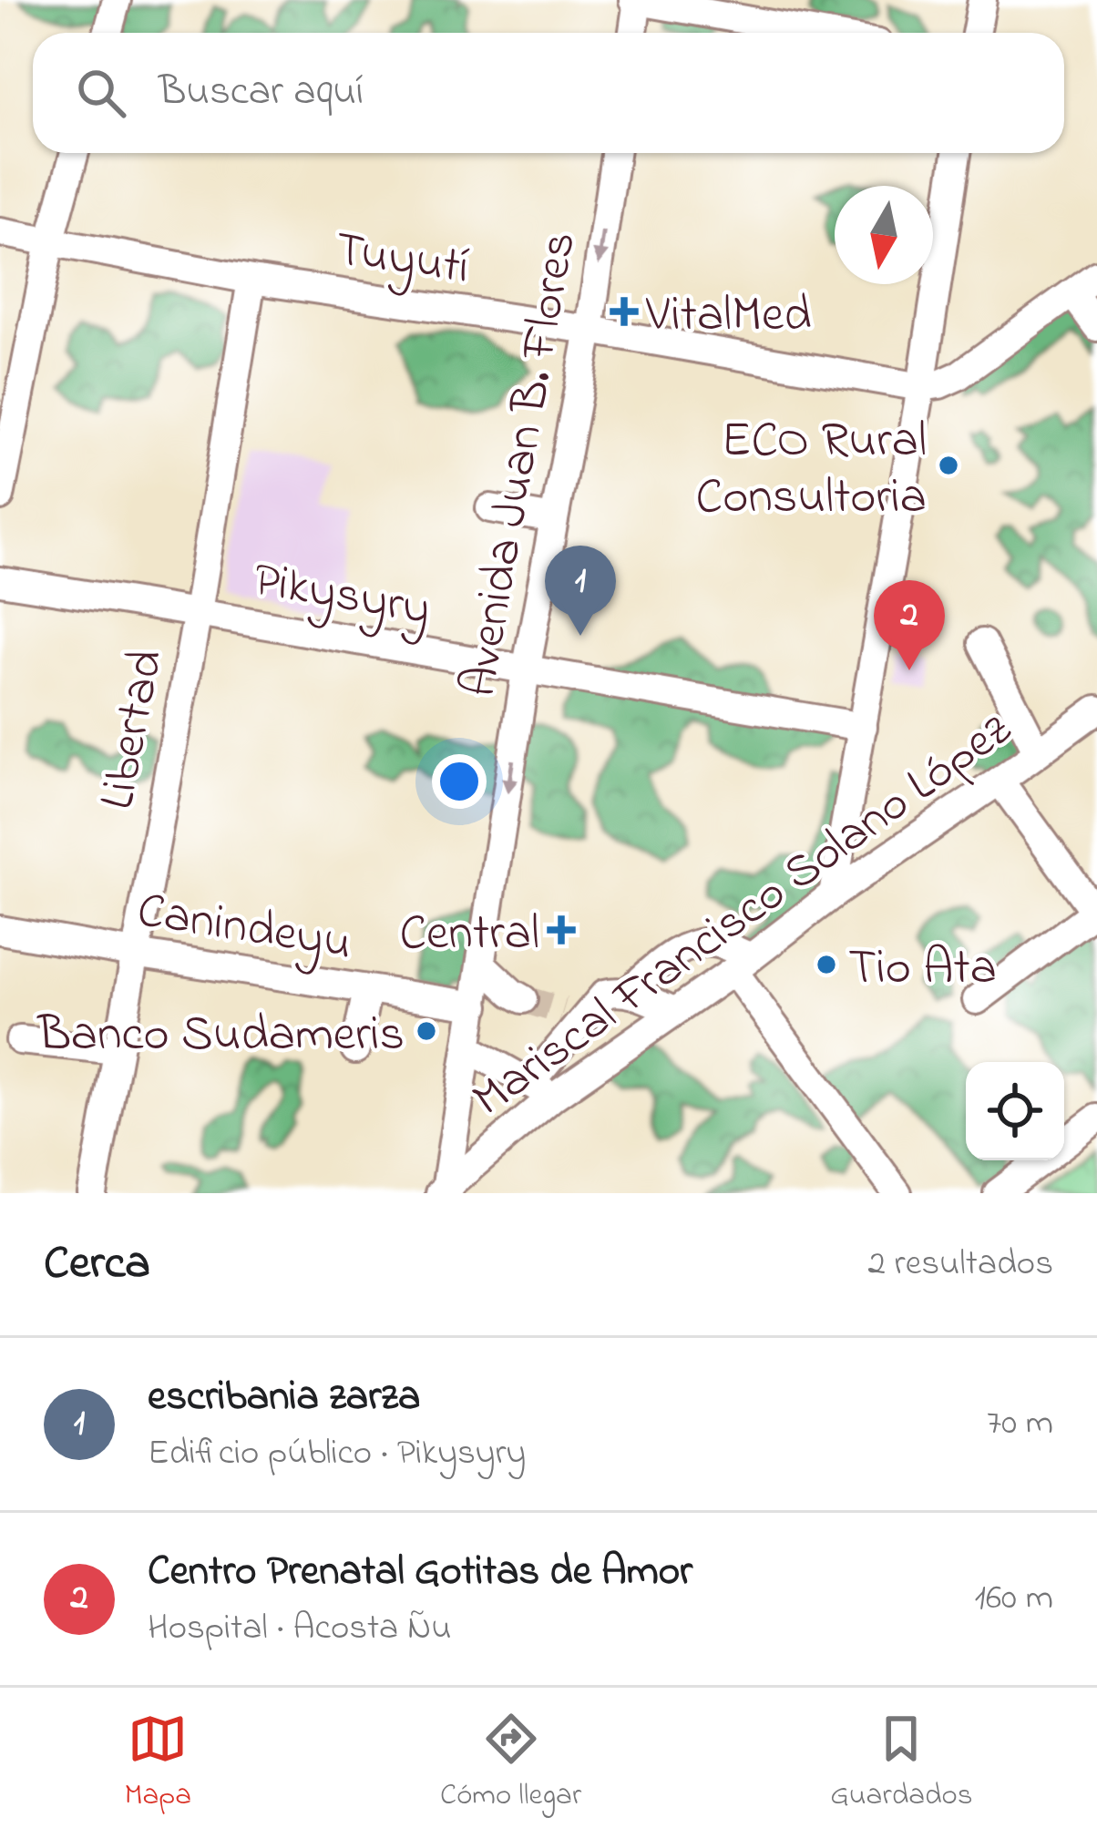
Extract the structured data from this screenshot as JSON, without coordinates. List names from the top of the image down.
{
  "streets": {
    "street": [
      "Tuyutí",
      "Avenida Juan B. Flores",
      "Pikysyry",
      "Libertad",
      "Mariscal Francisco Solano López",
      "Canindeyu"
    ]
  },
  "crossings": [
    ["Tuyutí", "Avenida Juan B. Flores"],
    ["Tuyutí", "Libertad"],
    ["Avenida Juan B. Flores", "Pikysyry"],
    ["Avenida Juan B. Flores", "Mariscal Francisco Solano López"],
    ["Avenida Juan B. Flores", "Canindeyu"],
    ["Pikysyry", "Libertad"],
    ["Libertad", "Canindeyu"]
  ],
  "one_way": ["Avenida Juan B. Flores"],
  "places": {
    "health": ["VitalMed", "Central"],
    "other": ["ECO Rural Consultoria", "Tio Ata", "Banco Sudameris"]
  },
  "north": "bottom",
  "page": {
    "search": "Buscar aquí",
    "pins": ["1", "2"],
    "heading": ["Cerca", "2 resultados"],
    "list": [
      {
        "mark": "1",
        "name": "escribania zarza",
        "note": "Edificio público · Pikysyry",
        "value": "70 m"
      },
      {
        "mark": "2",
        "name": "Centro Prenatal Gotitas de Amor",
        "note": "Hospital · Acosta Ñu",
        "value": "160 m"
      }
    ],
    "nav": ["Mapa", "Cómo llegar", "Guardados"]
  }
}
